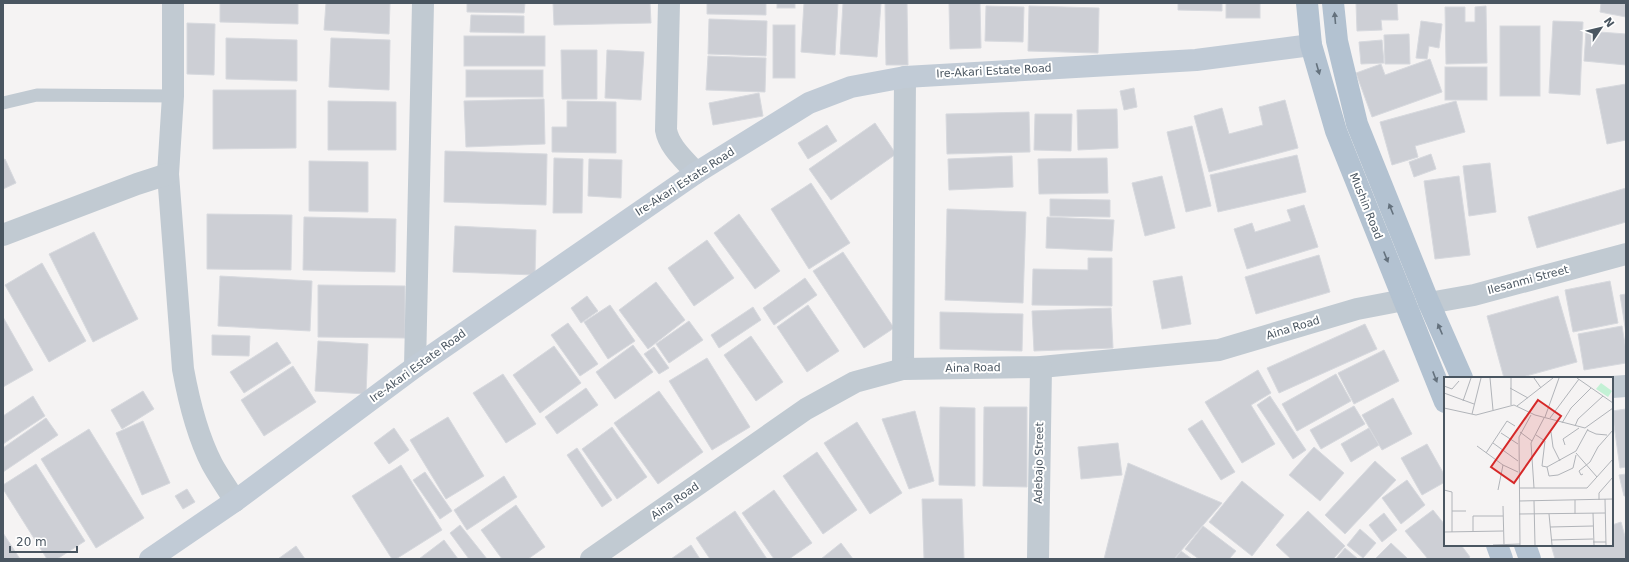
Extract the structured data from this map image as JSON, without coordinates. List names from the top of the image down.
{
  "streets": {
    "main road": ["Mushin Road"],
    "street": [
      "Ire-Akari Estate Road",
      "Ilesanmi Street",
      "Aina Road",
      "Adebajo Street"
    ]
  },
  "crossings": [
    ["Ire-Akari Estate Road", "Mushin Road"],
    ["Mushin Road", "Ilesanmi Street"],
    ["Mushin Road", "Aina Road"],
    ["Aina Road", "Adebajo Street"]
  ],
  "scale_bar": "20 m",
  "north": "top right"
}
